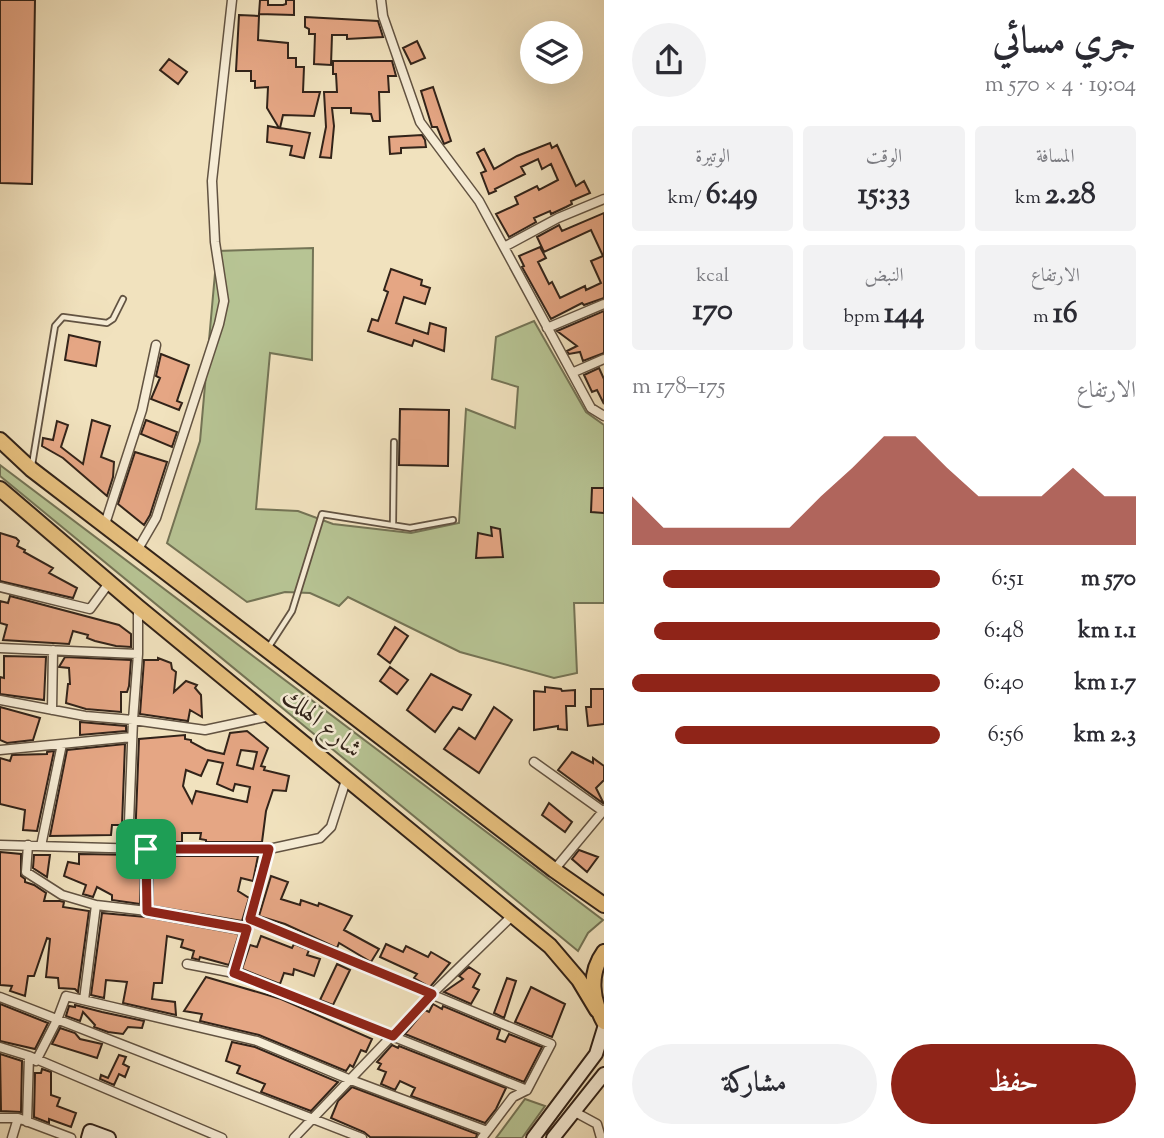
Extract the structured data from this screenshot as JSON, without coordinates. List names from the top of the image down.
{
  "streets": {
    "highway": ["شارع الهلك"]
  },
  "page": {
    "heading": ["جري مسائي", "19:04 · 4 × 570 m"],
    "stats": [
      ["المسافة", "2.28 km"],
      ["الوقت", "15:33"],
      ["الوتيرة", "6:49 /km"],
      ["الارتفاع", "16 m"],
      ["النبض", "144 bpm"],
      ["kcal", "170"]
    ],
    "chart": ["الارتفاع", "175–178 m"],
    "list": [
      {
        "name": "570 m",
        "note": "6:51"
      },
      {
        "name": "1.1 km",
        "note": "6:48"
      },
      {
        "name": "1.7 km",
        "note": "6:40"
      },
      {
        "name": "2.3 km",
        "note": "6:56"
      }
    ],
    "buttons": ["حفظ", "مشاركة"]
  }
}
